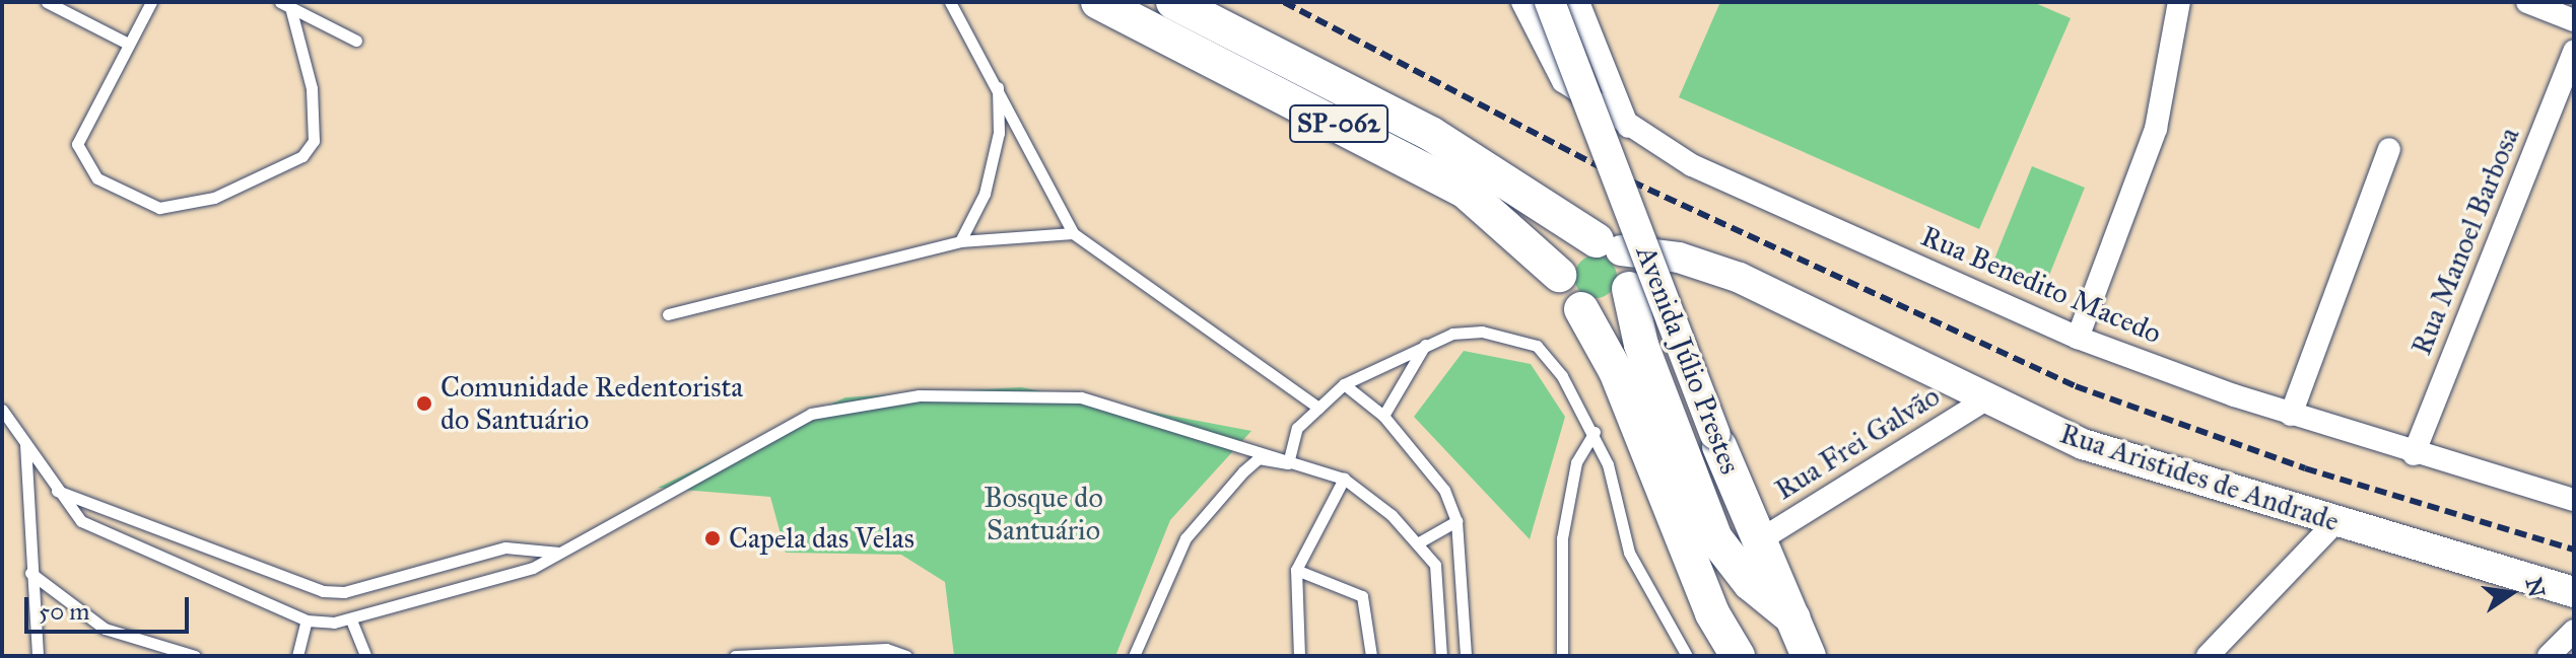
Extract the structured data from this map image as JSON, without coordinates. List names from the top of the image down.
{
  "streets": {
    "main road": ["SP-062", "Avenida Júlio Prestes", "Rua Aristides de Andrade"],
    "street": ["Rua Manoel Barbosa", "Rua Benedito Macedo", "Rua Frei Galvão"]
  },
  "crossings": [
    ["SP-062", "Avenida Júlio Prestes"],
    ["SP-062", "Rua Aristides de Andrade"],
    ["Rua Manoel Barbosa", "Rua Benedito Macedo"],
    ["Avenida Júlio Prestes", "Rua Frei Galvão"],
    ["Avenida Júlio Prestes", "Rua Aristides de Andrade"],
    ["Rua Frei Galvão", "Rua Aristides de Andrade"]
  ],
  "parks": ["Bosque do Santuário"],
  "places": ["Comunidade Redentorista do Santuário", "Capela das Velas"],
  "scale_bar": "50 m",
  "north": "right"
}
